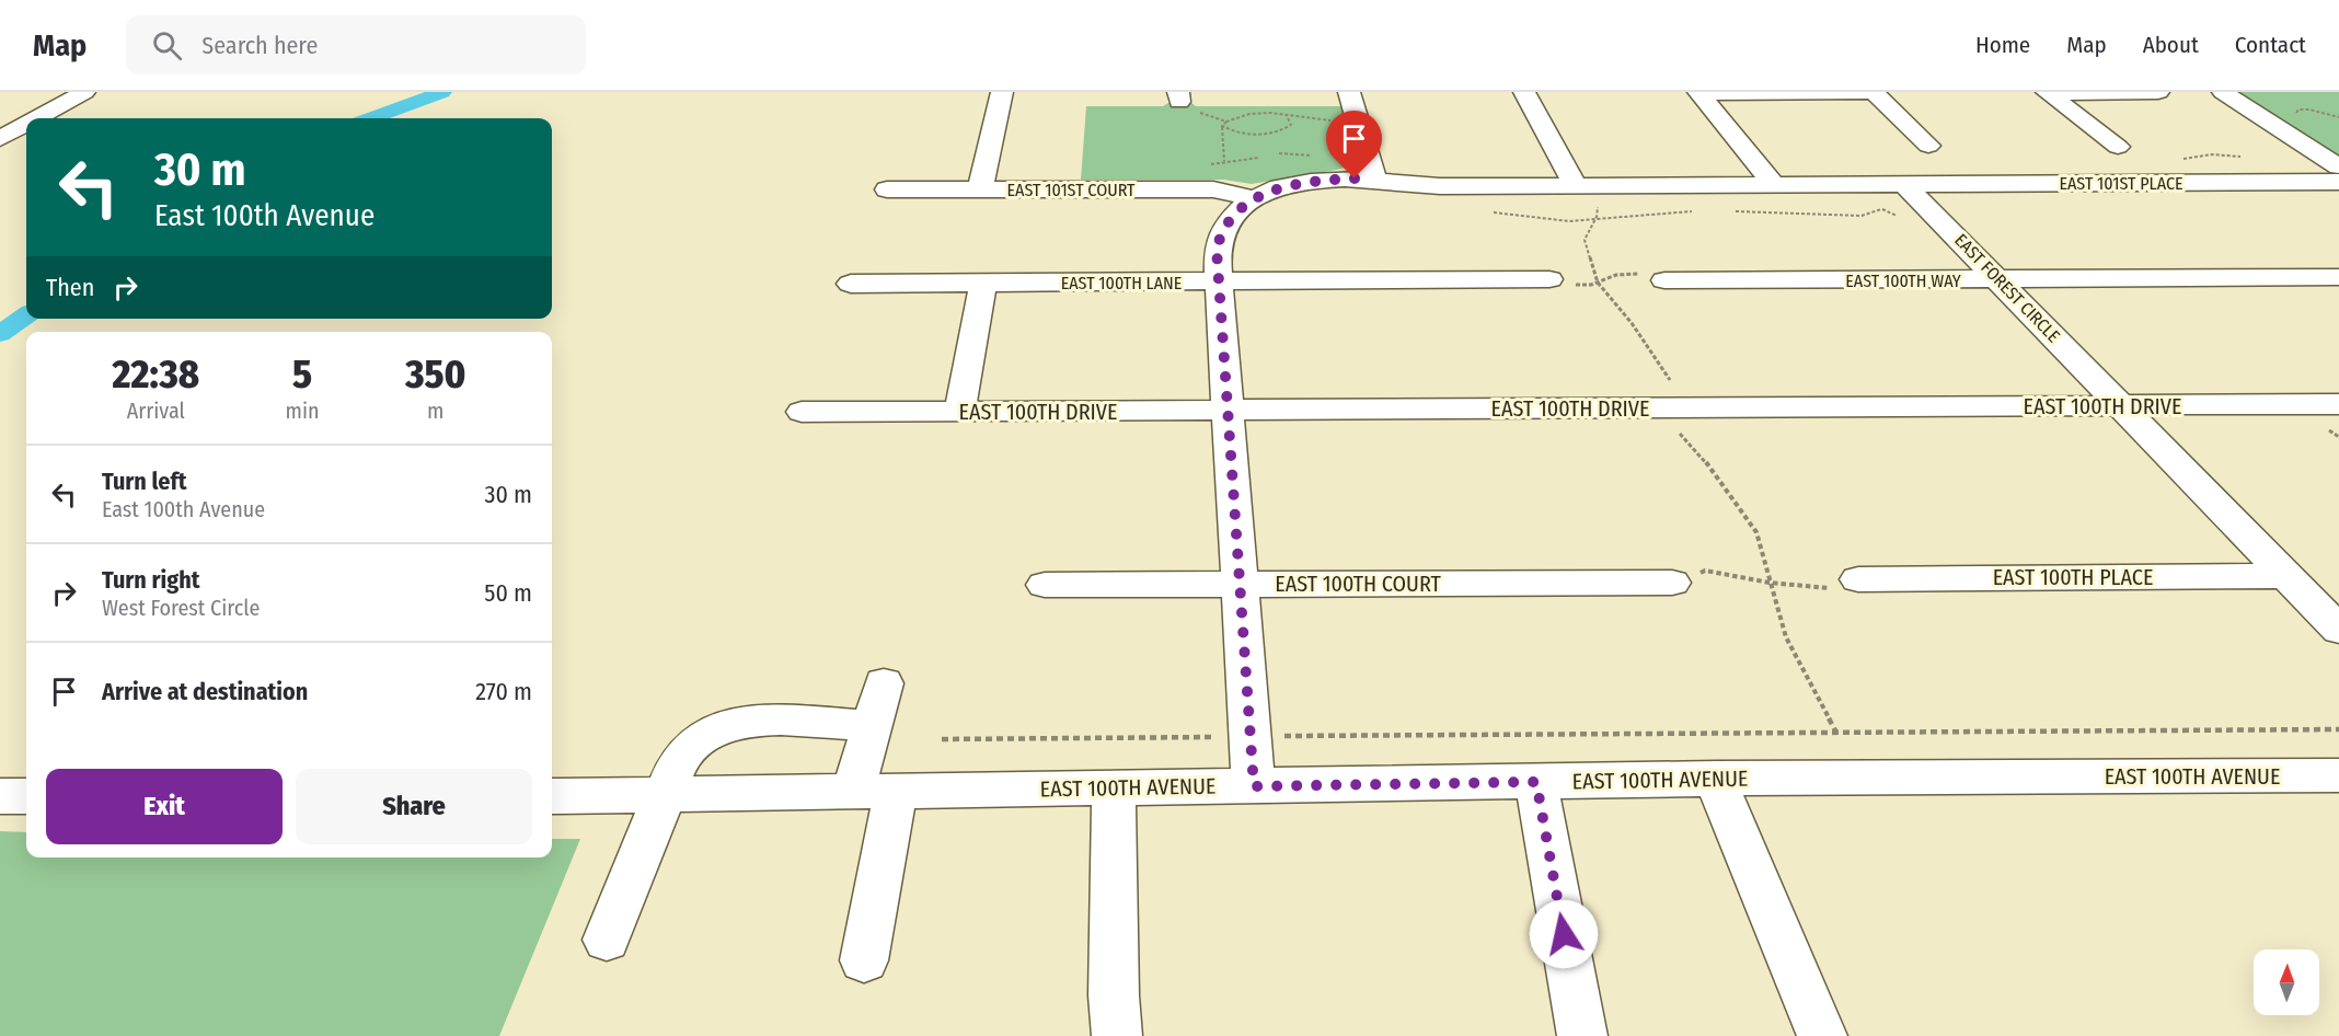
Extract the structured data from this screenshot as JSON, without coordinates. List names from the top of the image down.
{
  "streets": {
    "street": [
      "EAST 101ST PLACE",
      "EAST 101ST COURT",
      "EAST 100TH WAY",
      "EAST 100TH LANE",
      "EAST FOREST CIRCLE",
      "EAST 100TH DRIVE",
      "EAST 100TH PLACE",
      "EAST 100TH COURT",
      "EAST 100TH AVENUE"
    ]
  },
  "crossings": [
    ["EAST 101ST PLACE", "EAST FOREST CIRCLE"],
    ["EAST 100TH WAY", "EAST FOREST CIRCLE"],
    ["EAST FOREST CIRCLE", "EAST 100TH DRIVE"],
    ["EAST FOREST CIRCLE", "EAST 100TH PLACE"]
  ],
  "north": "top",
  "page": {
    "header": "Map",
    "search": "Search here",
    "nav": [
      "Home",
      "Map",
      "About",
      "Contact"
    ],
    "turn": ["30 m", "East 100th Avenue"],
    "then": "Then",
    "eta": [
      "22:38",
      "Arrival",
      "5",
      "min",
      "350",
      "m"
    ],
    "list": [
      {
        "name": "Turn left",
        "note": "East 100th Avenue",
        "value": "30 m"
      },
      {
        "name": "Turn right",
        "note": "West Forest Circle",
        "value": "50 m"
      },
      {
        "name": "Arrive at destination",
        "value": "270 m"
      }
    ],
    "buttons": ["Exit", "Share"]
  }
}
